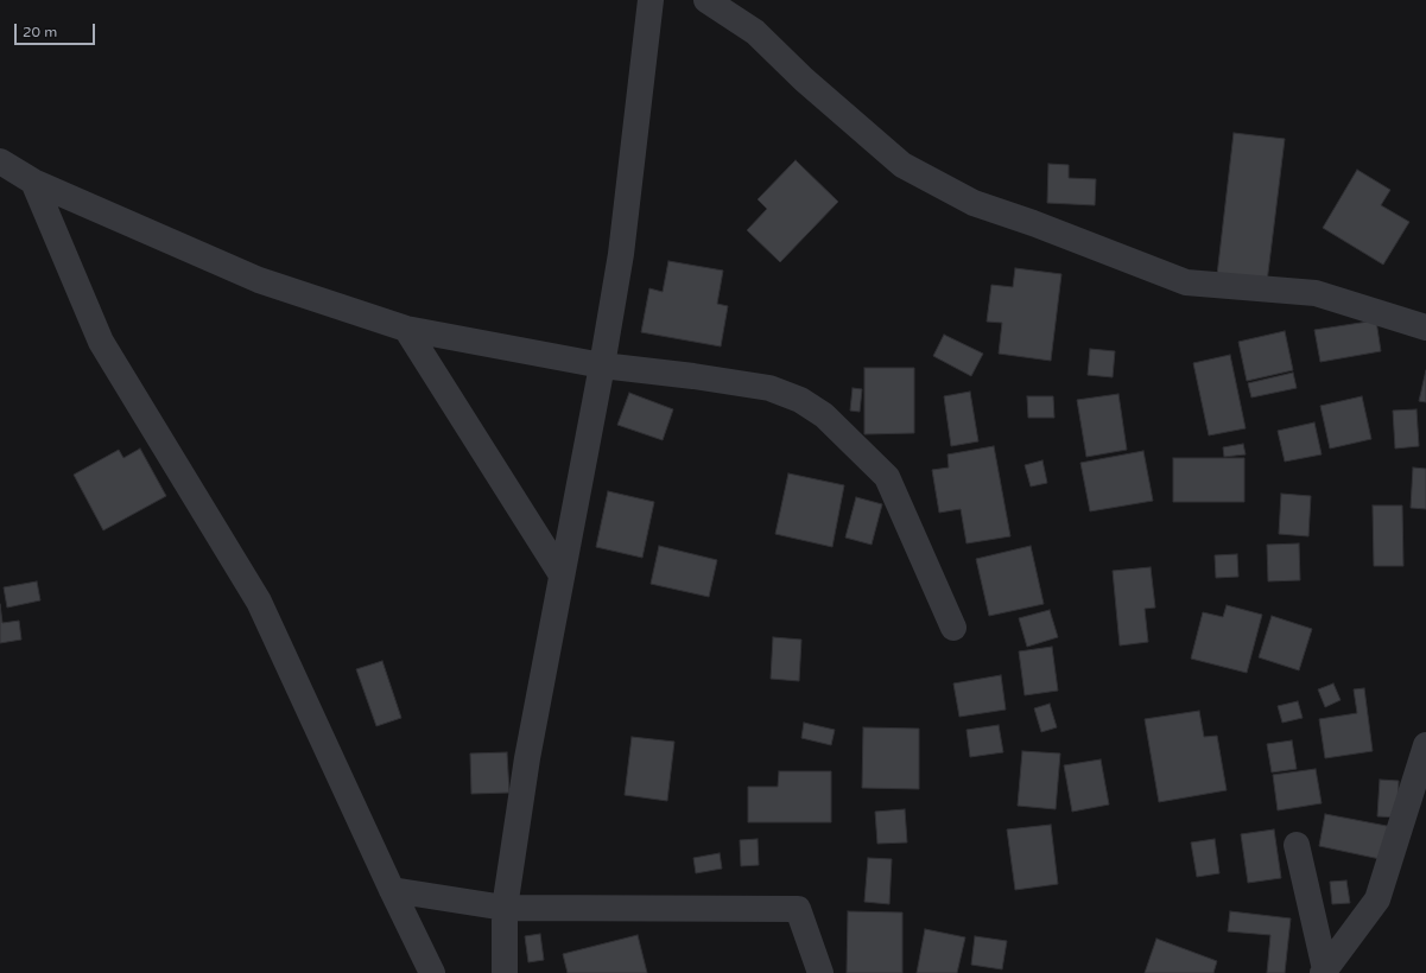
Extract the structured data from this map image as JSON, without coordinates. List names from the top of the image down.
{
  "scale_bar": "20 m"
}
